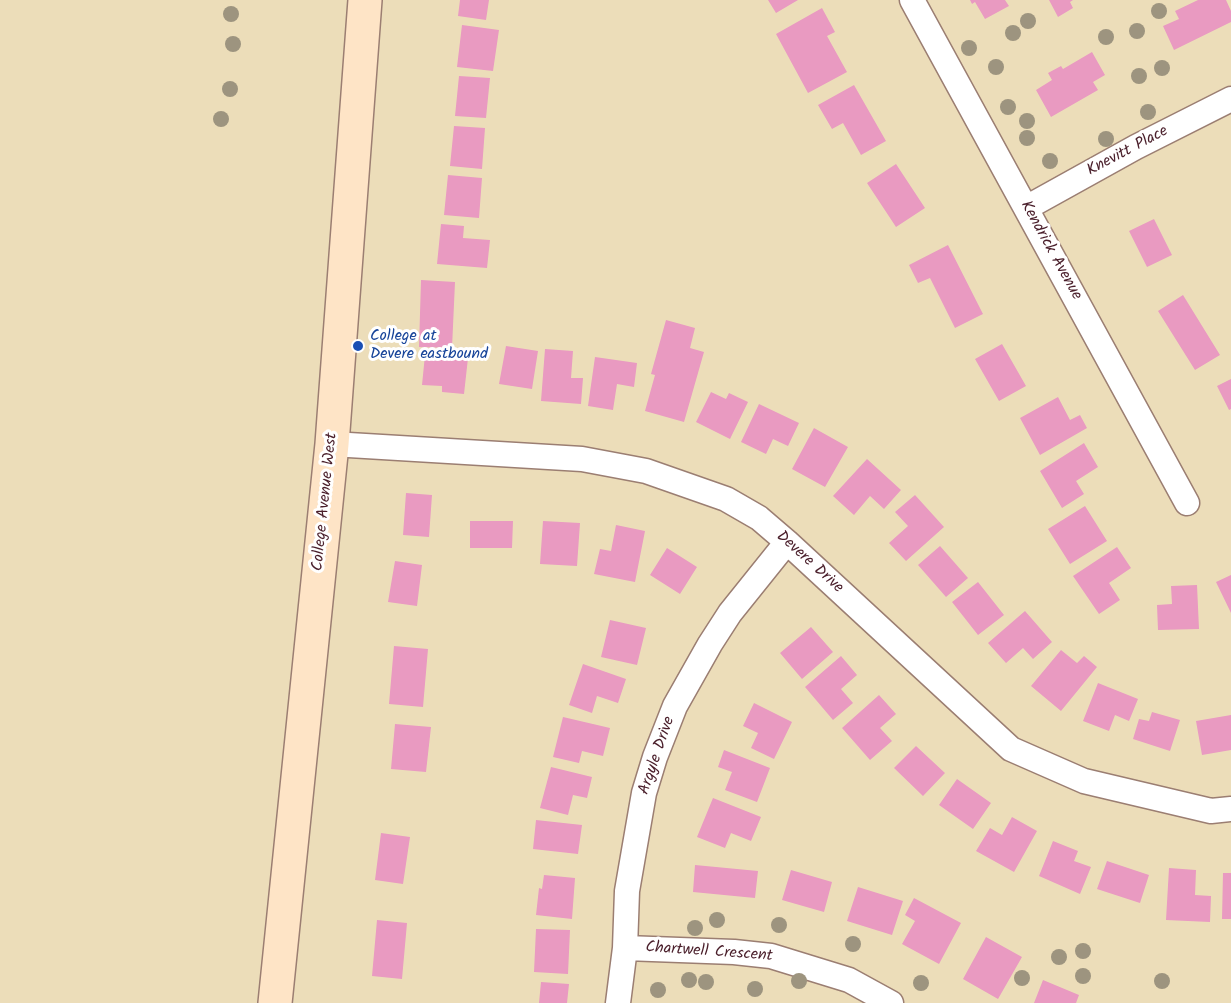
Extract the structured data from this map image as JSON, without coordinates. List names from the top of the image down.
{
  "streets": {
    "street": [
      "Knevitt Place",
      "Kendrick Avenue",
      "College Avenue West",
      "Devere Drive",
      "Argyle Drive",
      "Chartwell Crescent"
    ]
  },
  "crossings": [
    ["Knevitt Place", "Kendrick Avenue"],
    ["College Avenue West", "Devere Drive"],
    ["Devere Drive", "Argyle Drive"],
    ["Argyle Drive", "Chartwell Crescent"]
  ],
  "places": ["College at Devere eastbound"]
}
